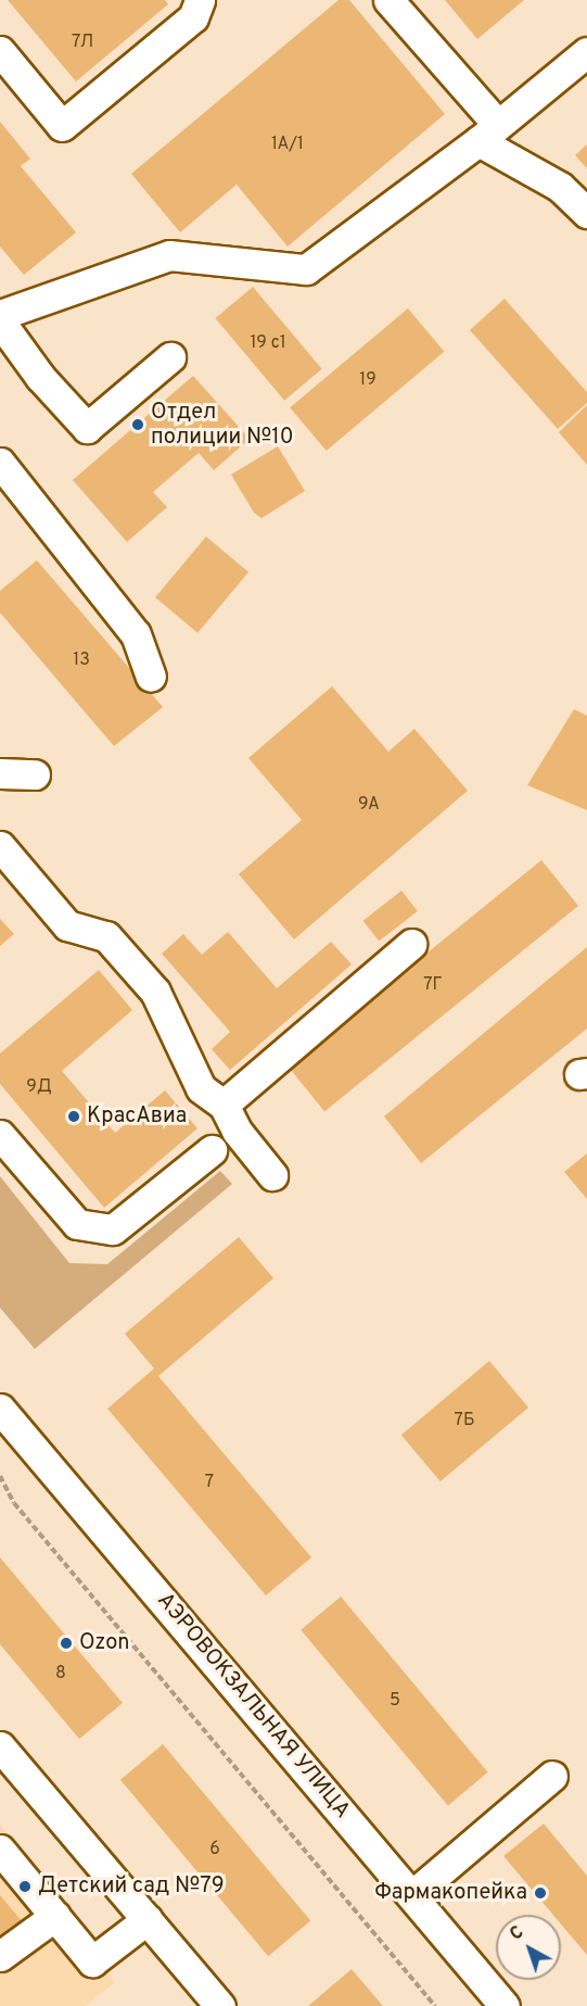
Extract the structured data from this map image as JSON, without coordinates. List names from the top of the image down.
{
  "streets": {
    "street": ["АЭРОВОКЗАЛЬНАЯ УЛИЦА"]
  },
  "places": [
    "Отдел полиции №10",
    "КрасАвиа",
    "Ozon",
    "Детский сад №79",
    "Фармакопейка"
  ],
  "house_numbers": [
    "7Л",
    "1А/1",
    "19 с1",
    "19",
    "13",
    "9А",
    "7Г",
    "9Д",
    "7Б",
    "7",
    "8",
    "5",
    "6"
  ],
  "north": "top left"
}
